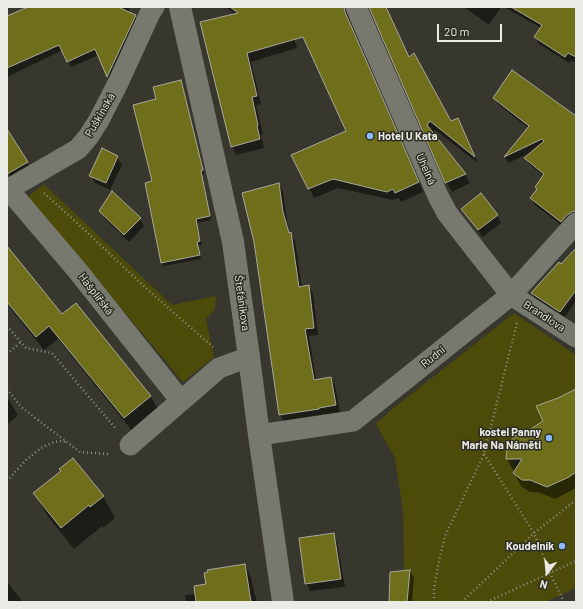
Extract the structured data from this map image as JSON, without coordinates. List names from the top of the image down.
{
  "streets": {
    "street": [
      "Puškinská",
      "Uhelná",
      "Hašplířská",
      "Štefánikova",
      "Brandlova",
      "Rudní"
    ]
  },
  "crossings": [
    ["Puškinská", "Hašplířská"],
    ["Uhelná", "Brandlova"],
    ["Uhelná", "Rudní"],
    ["Štefánikova", "Rudní"],
    ["Brandlova", "Rudní"]
  ],
  "places": ["Hotel U Kata", "kostel Panny Marie Na Náměti", "Koudelník"],
  "scale_bar": "20 m",
  "north": "bottom"
}
